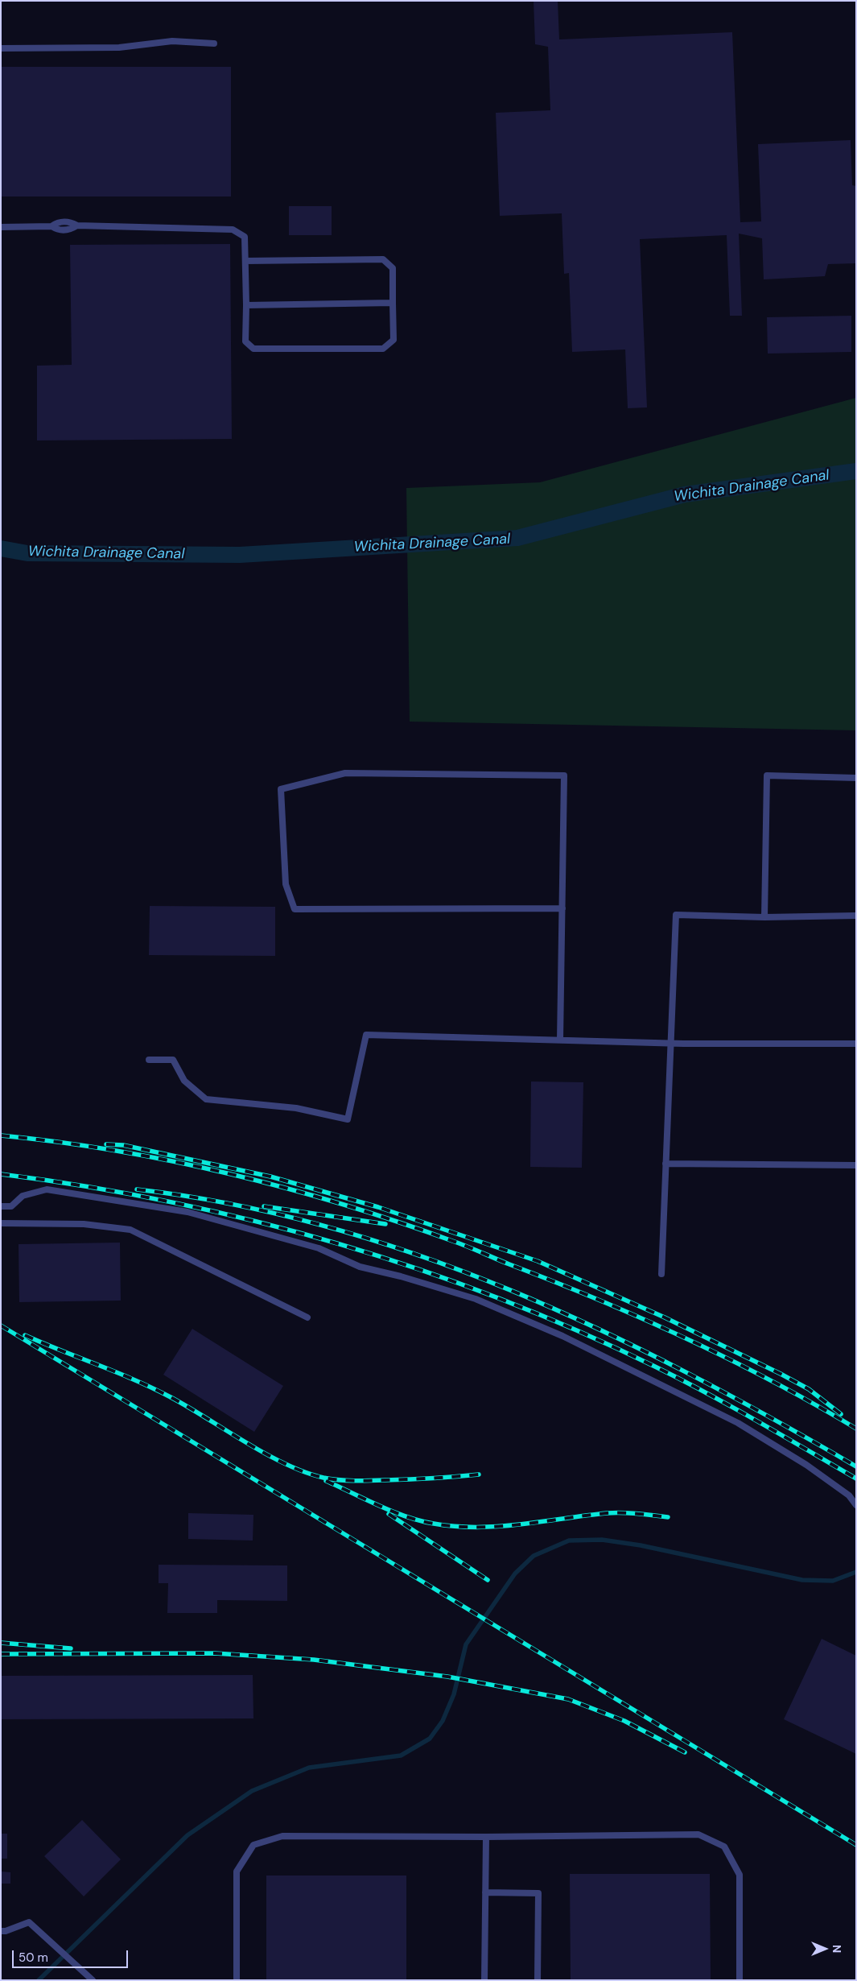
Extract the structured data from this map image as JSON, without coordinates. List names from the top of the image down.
{
  "water": ["Wichita Drainage Canal"],
  "scale_bar": "50 m",
  "north": "right"
}
